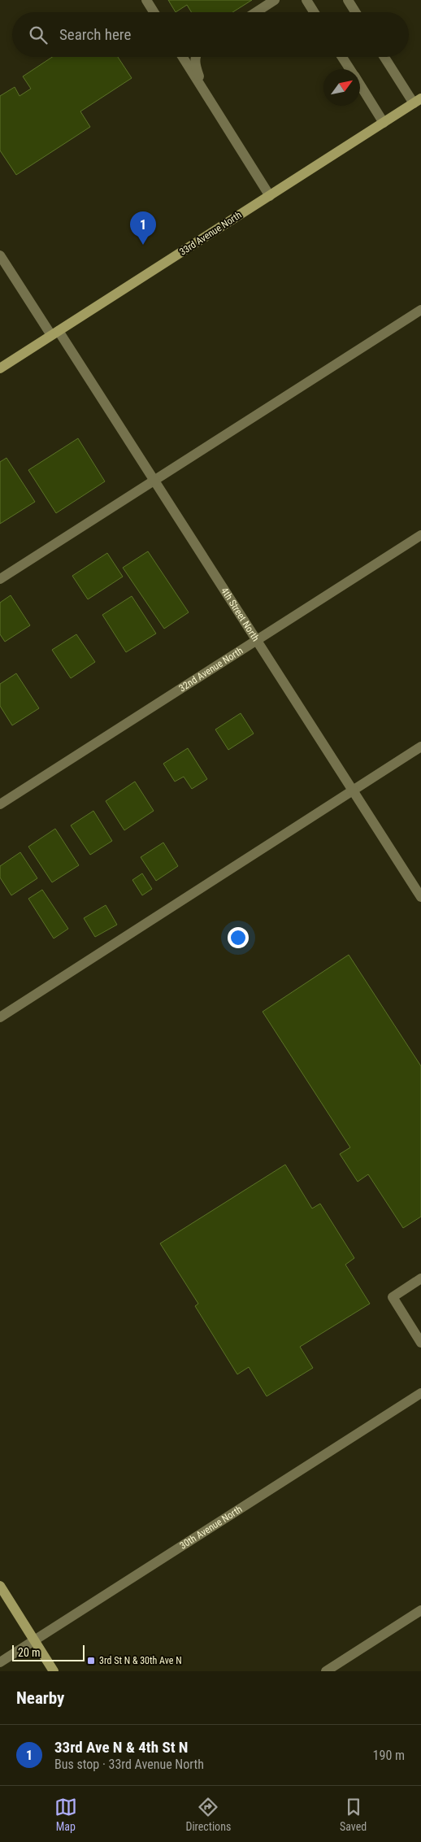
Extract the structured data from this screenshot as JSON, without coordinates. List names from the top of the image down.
{
  "streets": {
    "street": [
      "33rd Avenue North",
      "4th Street North",
      "32nd Avenue North",
      "30th Avenue North"
    ]
  },
  "crossings": [
    ["33rd Avenue North", "4th Street North"],
    ["4th Street North", "32nd Avenue North"]
  ],
  "places": {
    "transit": ["3rd St N & 30th Ave N"]
  },
  "scale_bar": "20 m",
  "north": "top right",
  "page": {
    "search": "Search here",
    "pins": "1",
    "scale": "20 m",
    "heading": "Nearby",
    "list": [
      {
        "mark": "1",
        "name": "33rd Ave N & 4th St N",
        "note": "Bus stop · 33rd Avenue North",
        "value": "190 m"
      }
    ],
    "nav": ["Map", "Directions", "Saved"]
  }
}
